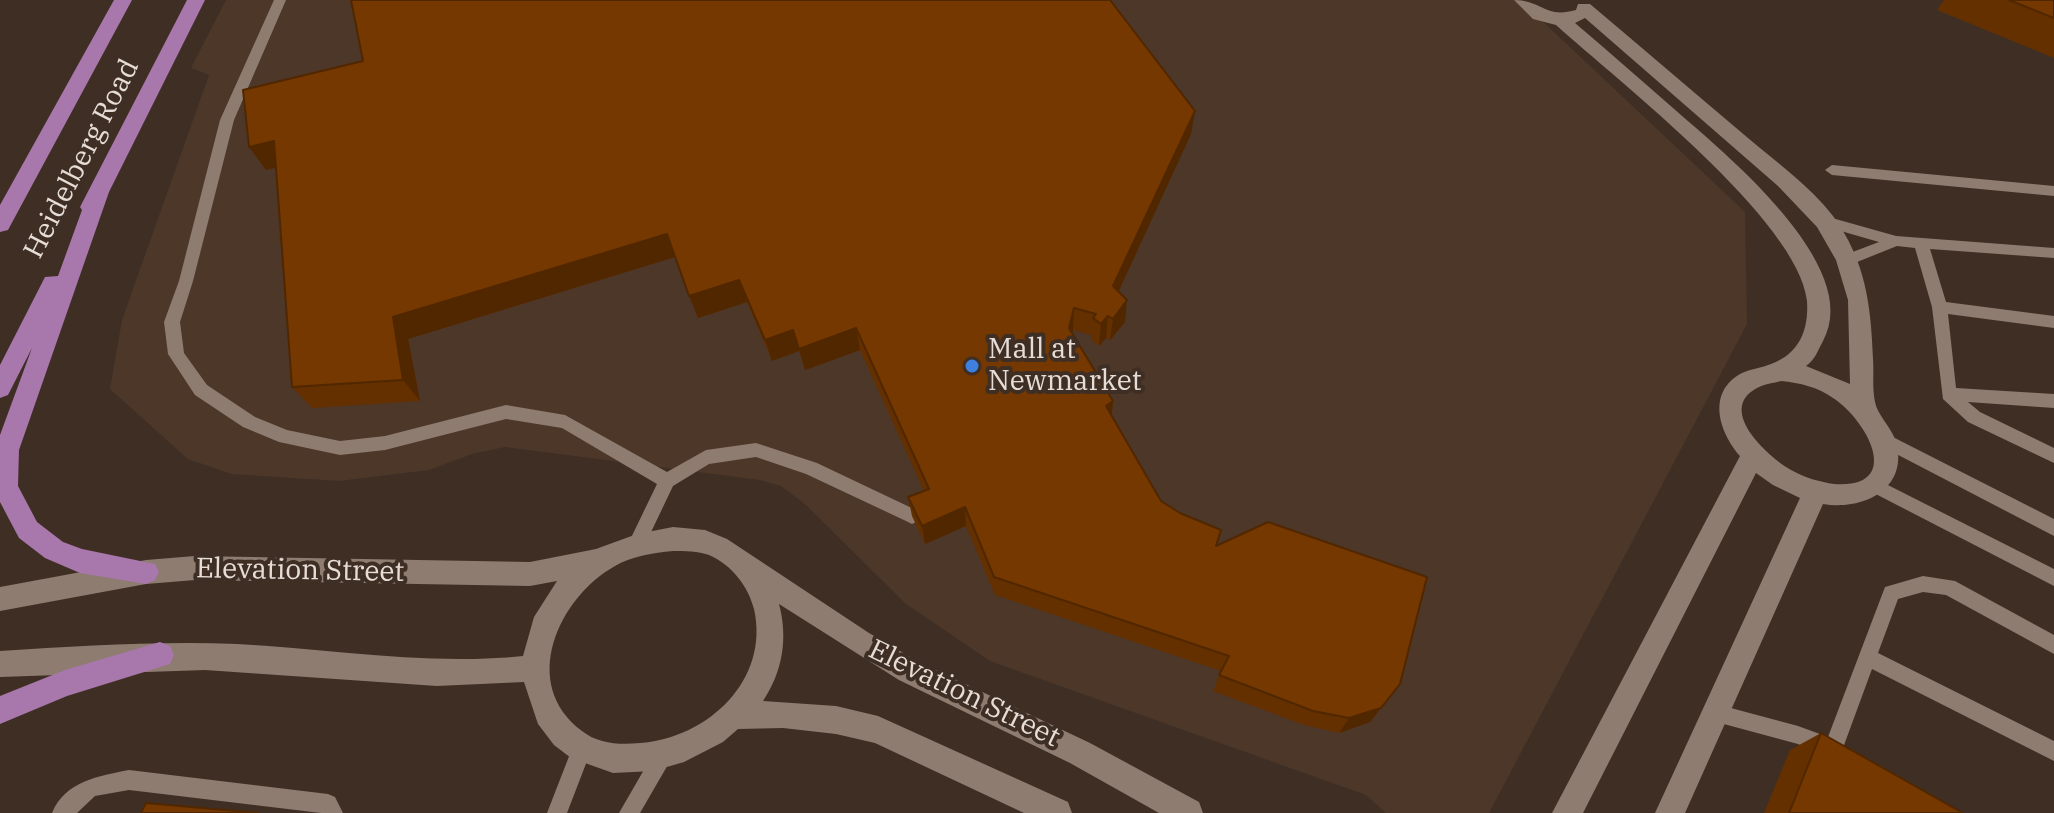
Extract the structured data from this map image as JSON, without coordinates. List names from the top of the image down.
{
  "streets": {
    "main road": ["Heidelberg Road"],
    "street": ["Elevation Street"]
  },
  "places": ["Mall at Newmarket"]
}
